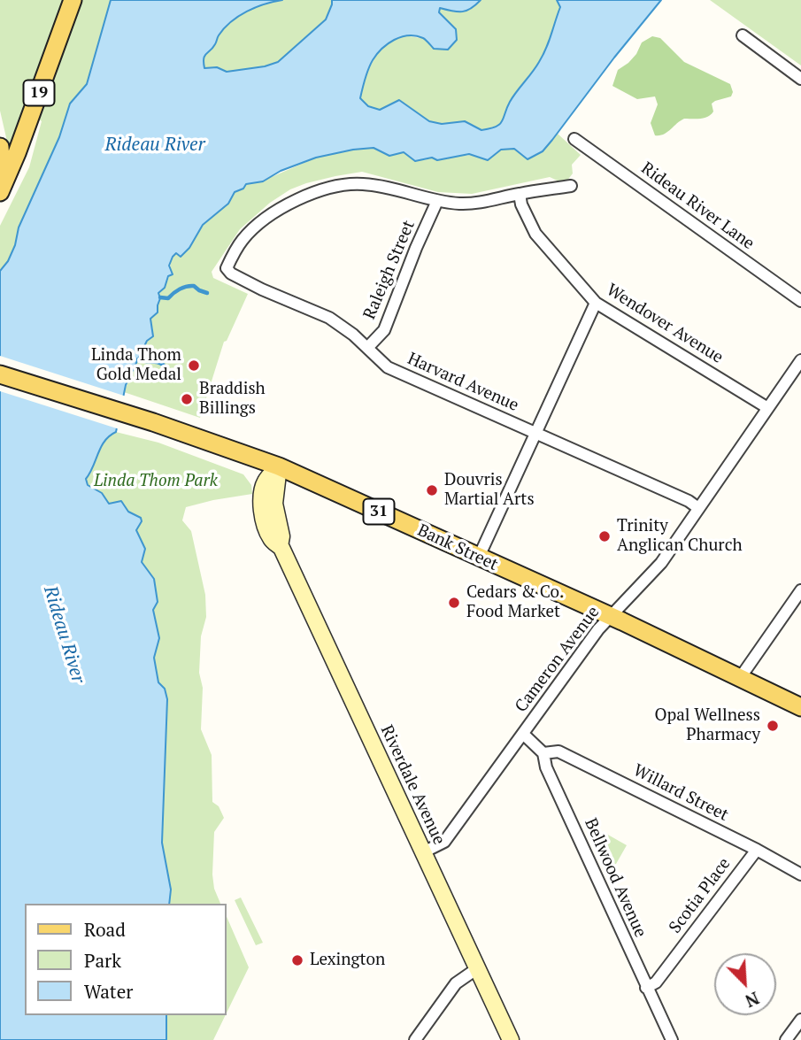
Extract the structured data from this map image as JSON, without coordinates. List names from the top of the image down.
{
  "streets": {
    "main road": ["19", "31", "Bank Street"],
    "street": [
      "Rideau River Lane",
      "Raleigh Street",
      "Wendover Avenue",
      "Harvard Avenue",
      "Cameron Avenue",
      "Riverdale Avenue",
      "Willard Street",
      "Bellwood Avenue",
      "Scotia Place"
    ]
  },
  "crossings": [
    ["Raleigh Street", "Harvard Avenue"],
    ["Wendover Avenue", "Cameron Avenue"],
    ["Harvard Avenue", "Cameron Avenue"],
    ["Bank Street", "Cameron Avenue"],
    ["Bank Street", "Riverdale Avenue"],
    ["Cameron Avenue", "Riverdale Avenue"],
    ["Cameron Avenue", "Bellwood Avenue"],
    ["Willard Street", "Bellwood Avenue"],
    ["Willard Street", "Scotia Place"],
    ["Bellwood Avenue", "Scotia Place"]
  ],
  "water": ["Rideau River"],
  "parks": ["Linda Thom Park"],
  "places": [
    "Linda Thom Gold Medal",
    "Braddish Billings",
    "Douvris Martial Arts",
    "Trinity Anglican Church",
    "Cedars & Co. Food Market",
    "Opal Wellness Pharmacy",
    "Lexington"
  ],
  "legend": ["Road", "Park", "Water"],
  "north": "bottom right"
}
